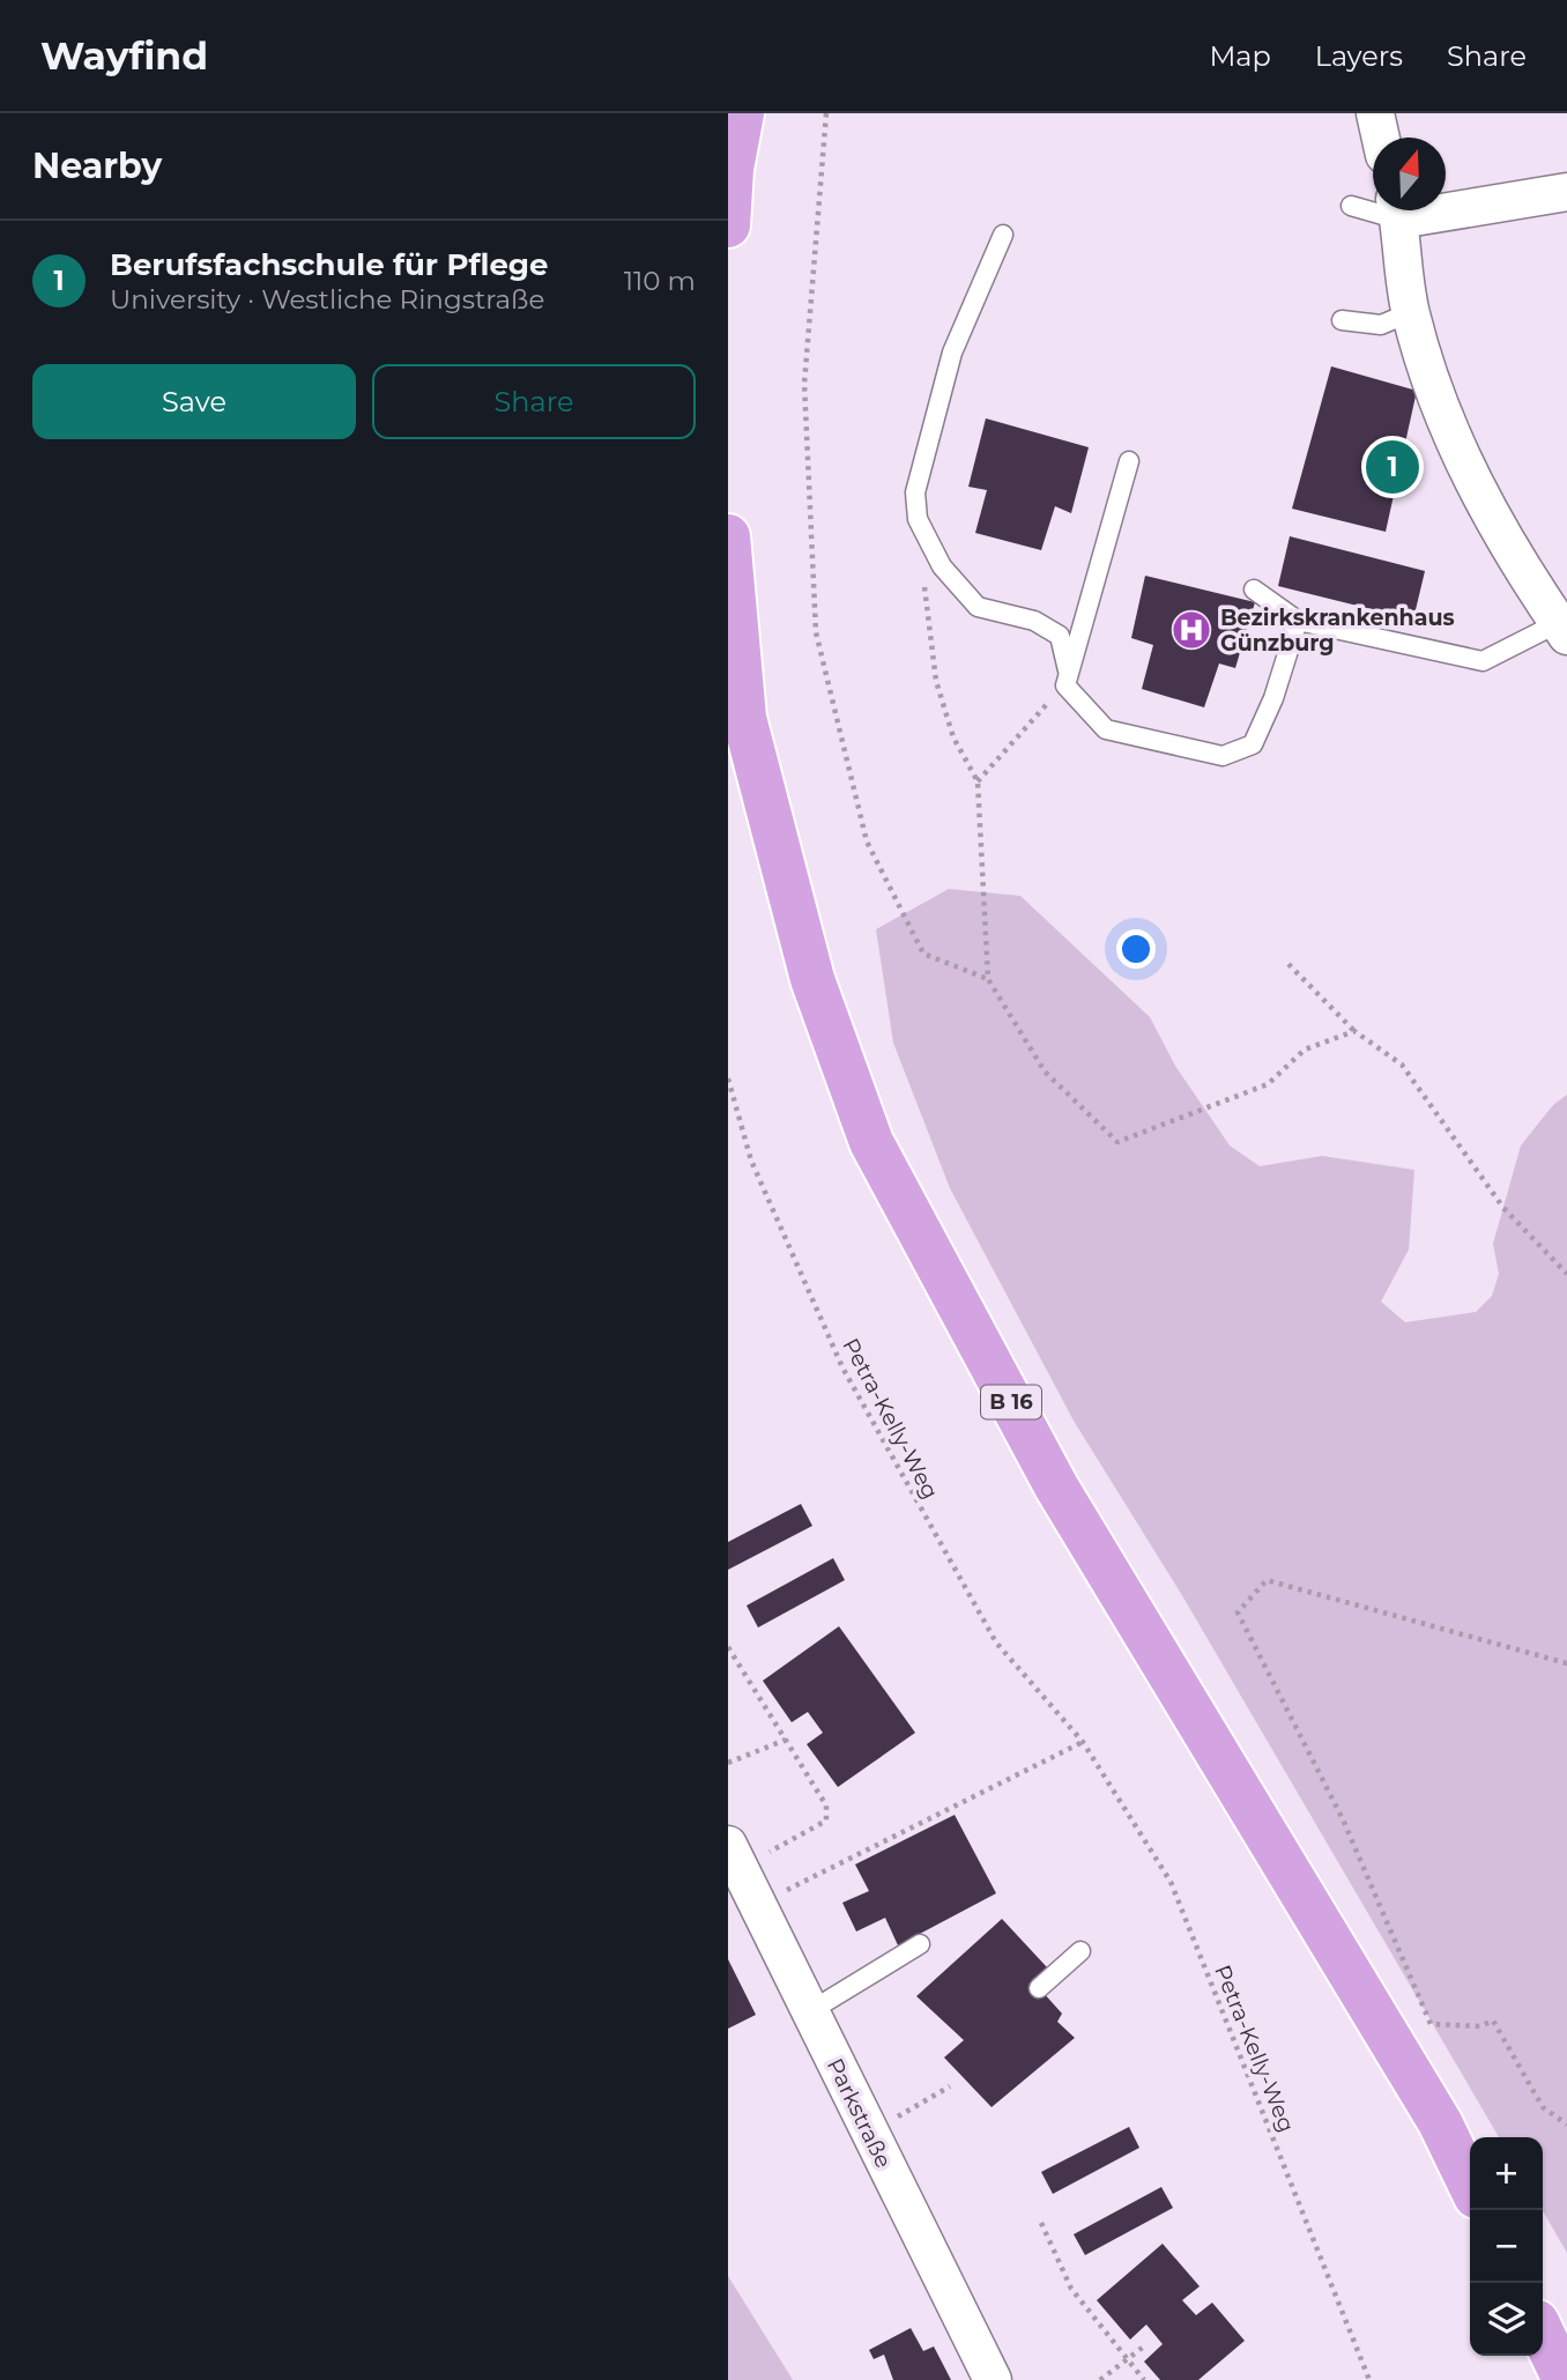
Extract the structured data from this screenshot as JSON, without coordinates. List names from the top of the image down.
{
  "streets": {
    "main road": ["B 16"],
    "street": ["Parkstraße"],
    "path": ["Petra-Kelly-Weg"]
  },
  "places": {
    "hospital": ["Bezirkskrankenhaus Günzburg"]
  },
  "north": "top",
  "page": {
    "header": "Wayfind",
    "nav": ["Map", "Layers", "Share"],
    "heading": "Nearby",
    "list": [
      {
        "mark": "1",
        "name": "Berufsfachschule für Pflege",
        "note": "University · Westliche Ringstraße",
        "value": "110 m"
      }
    ],
    "buttons": ["Save", "Share"],
    "pins": "1",
    "map_buttons": ["+", "−"]
  }
}
